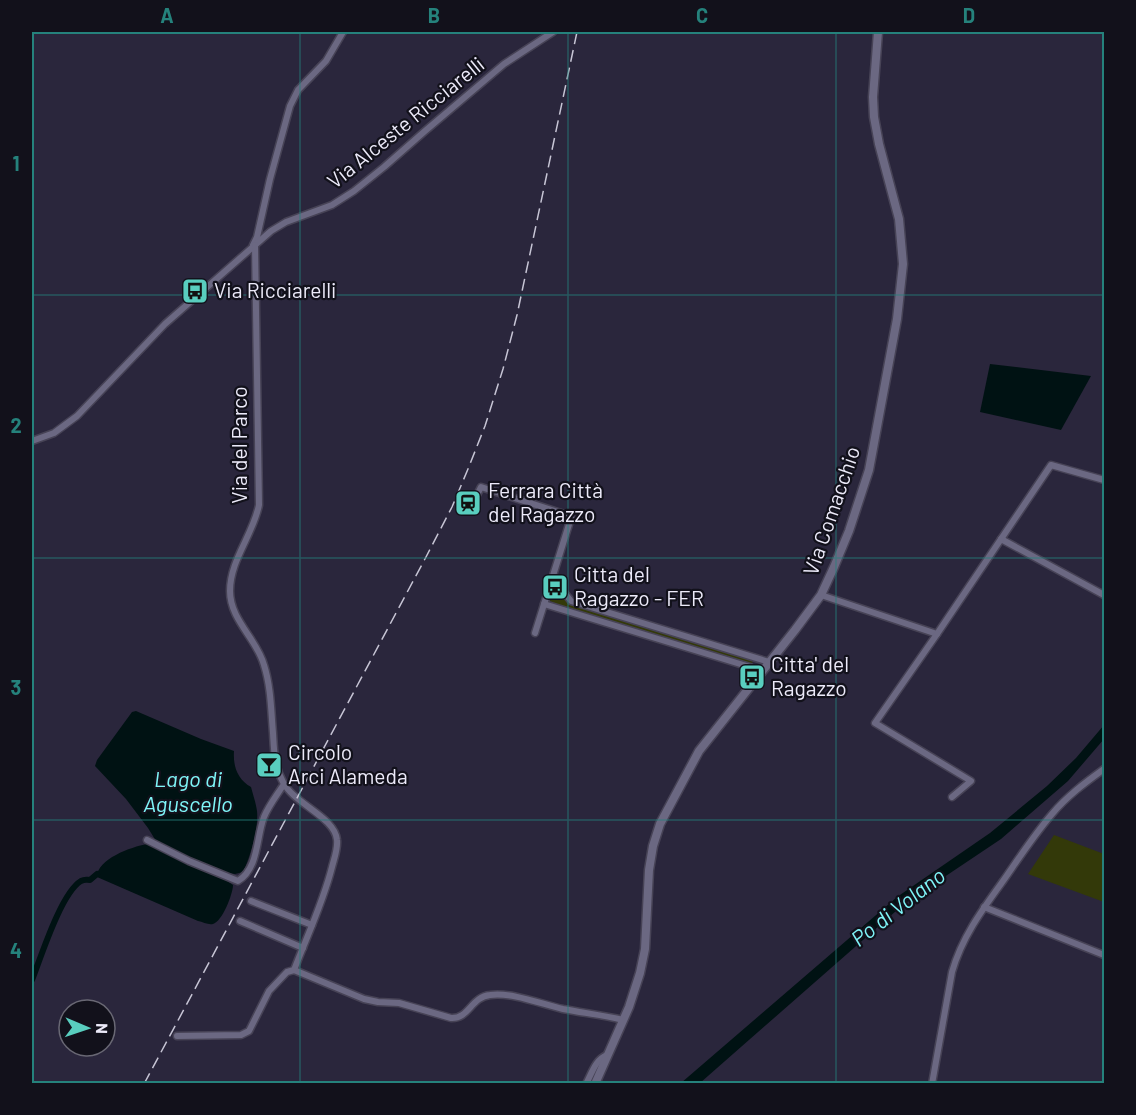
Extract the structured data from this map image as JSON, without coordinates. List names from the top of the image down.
{
  "streets": {
    "main road": ["Via Comacchio"],
    "street": ["Via Alceste Ricciarelli", "Via del Parco"]
  },
  "crossings": [
    ["Via Alceste Ricciarelli", "Via del Parco"]
  ],
  "water": ["Lago di Aguscello", "Po di Volano"],
  "places": {
    "bus stop": ["Via Ricciarelli", "Citta del Ragazzo - FER", "Citta' del Ragazzo"],
    "station": ["Ferrara Città del Ragazzo"],
    "bar": ["Circolo Arci Alameda"]
  },
  "north": "right",
  "grid": {
    "columns": [
      "A",
      "B",
      "C",
      "D"
    ],
    "rows": [
      "1",
      "2",
      "3",
      "4"
    ]
  }
}
